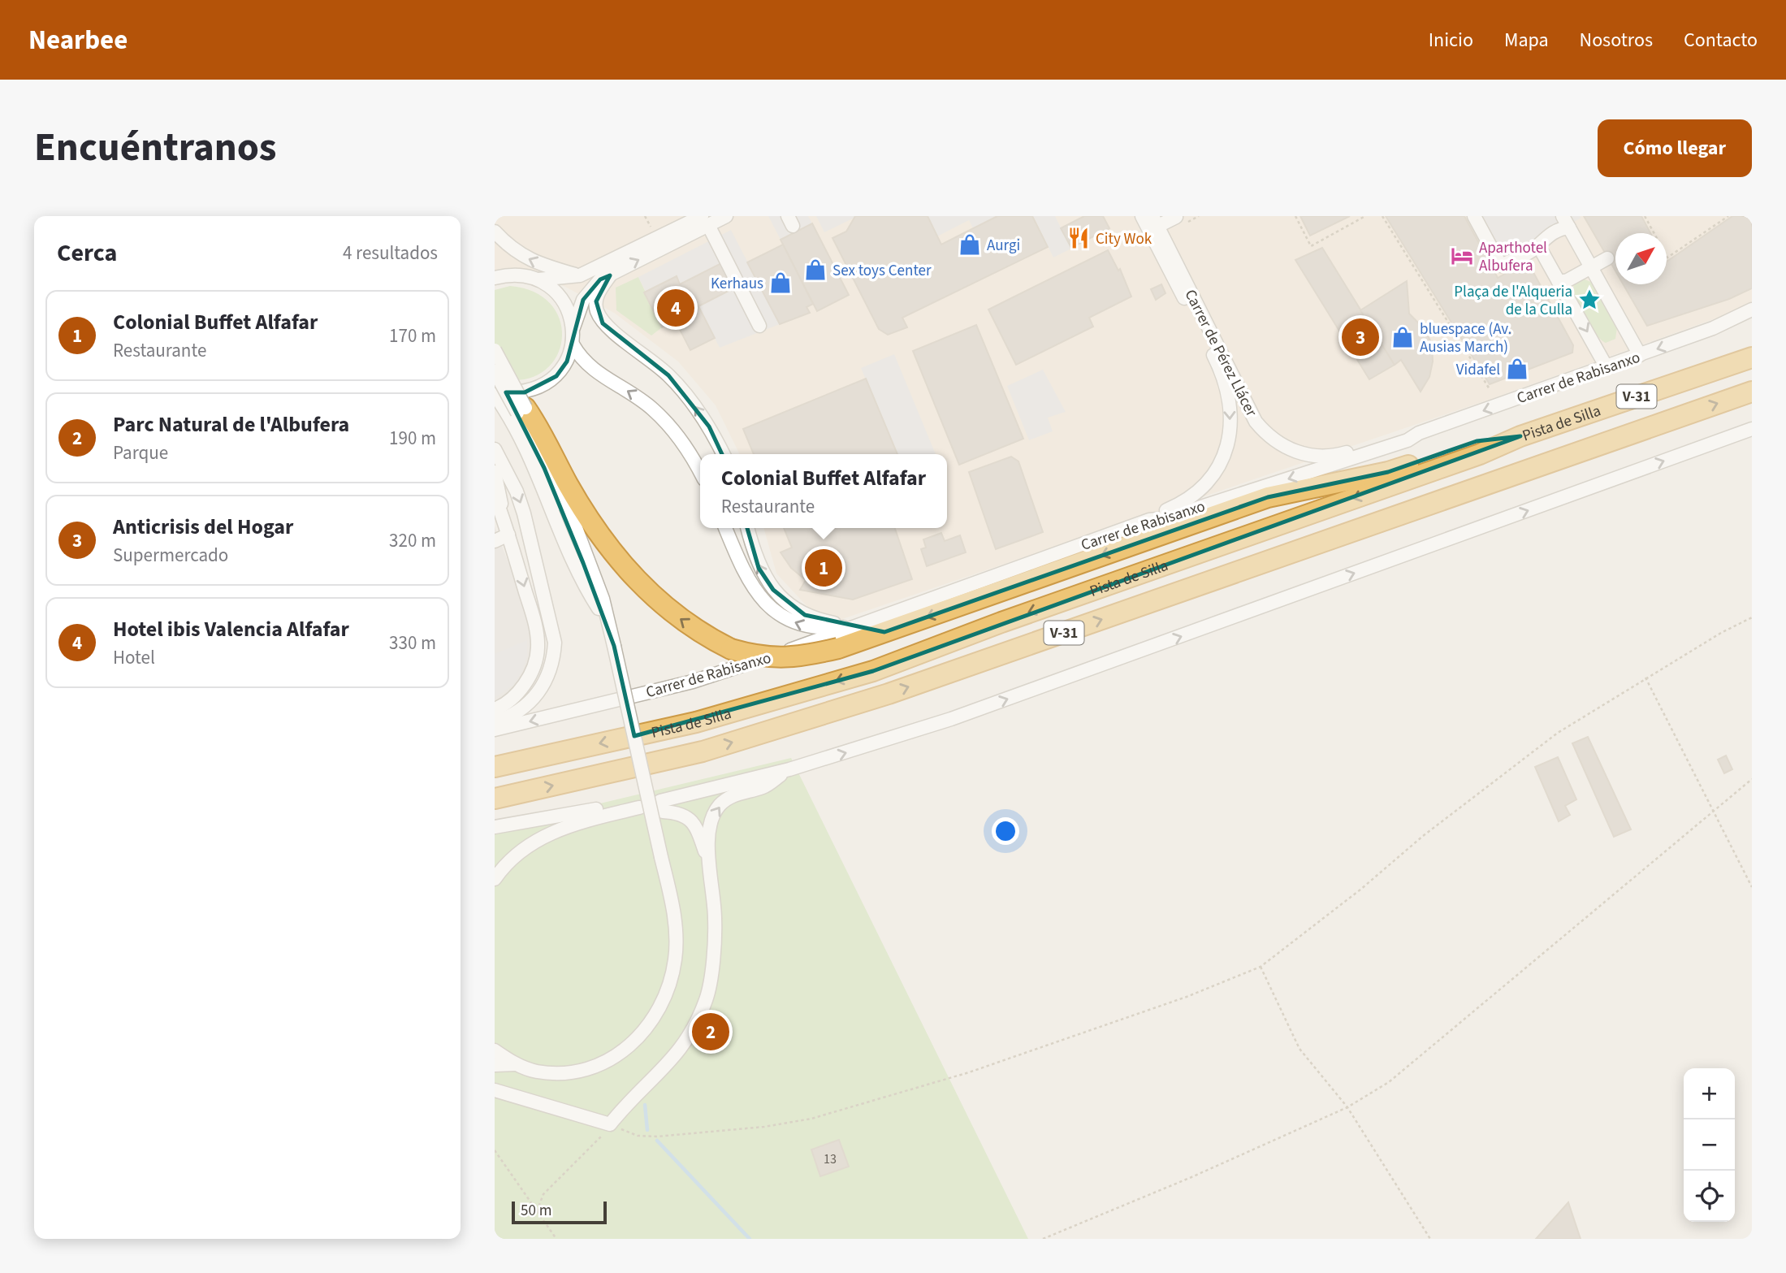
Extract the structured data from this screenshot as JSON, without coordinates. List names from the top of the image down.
{
  "streets": {
    "highway": ["V-31", "Pista de Silla"],
    "street": ["Carrer de Pérez Llácer", "Carrer de Rabisanxo"]
  },
  "crossings": [
    ["Carrer de Pérez Llácer", "Carrer de Rabisanxo"]
  ],
  "one_way": ["Carrer de Pérez Llácer"],
  "places": {
    "restaurant": ["City Wok"],
    "shop": [
      "Aurgi",
      "Sex toys Center",
      "Kerhaus",
      "bluespace (Av. Ausias March)",
      "Vidafel"
    ],
    "hotel": ["Aparthotel Albufera"],
    "place": ["Plaça de l'Alqueria de la Culla"]
  },
  "house_numbers": ["13"],
  "scale_bar": "50 m",
  "north": "top right",
  "page": {
    "header": "Nearbee",
    "nav": [
      "Inicio",
      "Mapa",
      "Nosotros",
      "Contacto"
    ],
    "title": "Encuéntranos",
    "buttons": "Cómo llegar",
    "heading": ["Cerca", "4 resultados"],
    "pins": [
      "4",
      "3",
      "1",
      "2"
    ],
    "list": [
      {
        "mark": "1",
        "name": "Colonial Buffet Alfafar",
        "note": "Restaurante",
        "value": "170 m"
      },
      {
        "mark": "2",
        "name": "Parc Natural de l'Albufera",
        "note": "Parque",
        "value": "190 m"
      },
      {
        "mark": "3",
        "name": "Anticrisis del Hogar",
        "note": "Supermercado",
        "value": "320 m"
      },
      {
        "mark": "4",
        "name": "Hotel ibis Valencia Alfafar",
        "note": "Hotel",
        "value": "330 m"
      }
    ],
    "popup": ["Colonial Buffet Alfafar", "Restaurante"],
    "map_buttons": ["+", "−"],
    "scale": "50 m"
  }
}
